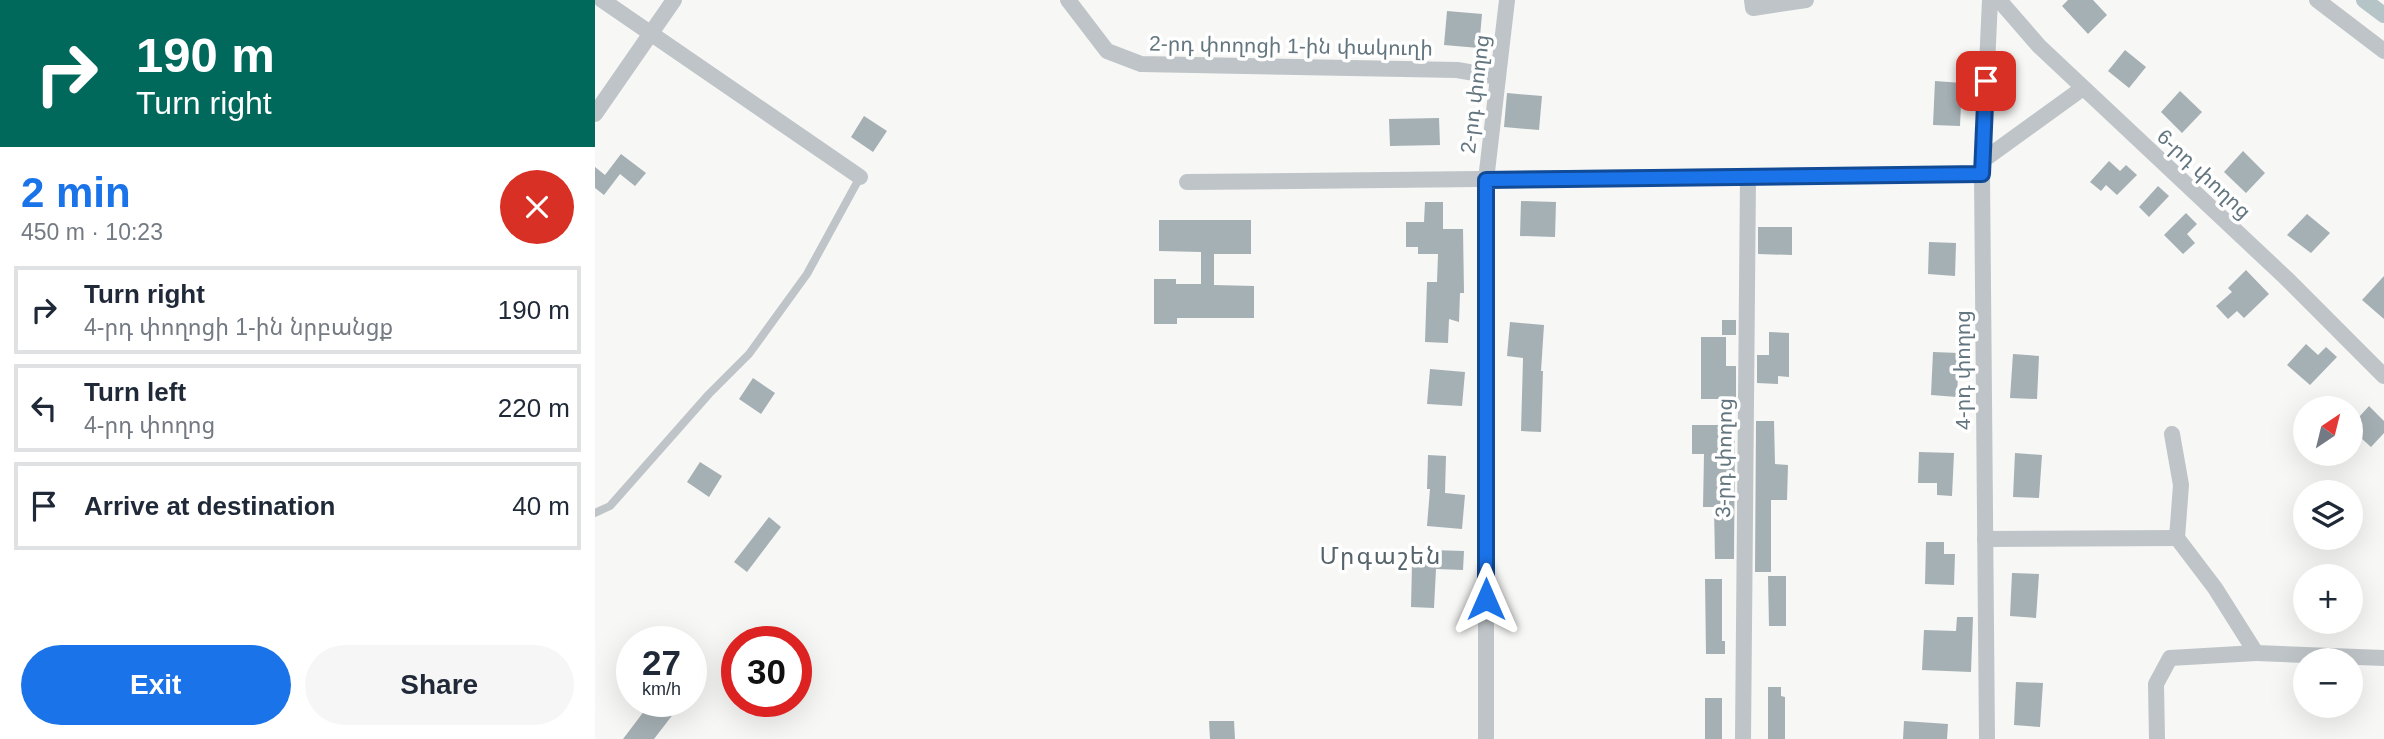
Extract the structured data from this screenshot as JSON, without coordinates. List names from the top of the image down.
{
  "streets": {
    "street": [
      "2-րդ փողոցի 1-ին փակուղի",
      "2-րդ փողոց",
      "6-րդ փողոց",
      "4-րդ փողոց",
      "3-րդ փողոց"
    ]
  },
  "crossings": [
    ["2-րդ փողոցի 1-ին փակուղի", "2-րդ փողոց"]
  ],
  "districts": ["Մրգաշեն"],
  "north": "top right",
  "page": {
    "turn": ["190 m", "Turn right"],
    "heading": ["2 min", "450 m · 10:23"],
    "list": [
      {
        "name": "Turn right",
        "note": "4-րդ փողոցի 1-ին նրբանցք",
        "value": "190 m"
      },
      {
        "name": "Turn left",
        "note": "4-րդ փողոց",
        "value": "220 m"
      },
      {
        "name": "Arrive at destination",
        "value": "40 m"
      }
    ],
    "map_buttons": ["+", "−"],
    "speed": "27 km/h",
    "limit": "30",
    "buttons": ["Exit", "Share"]
  }
}
